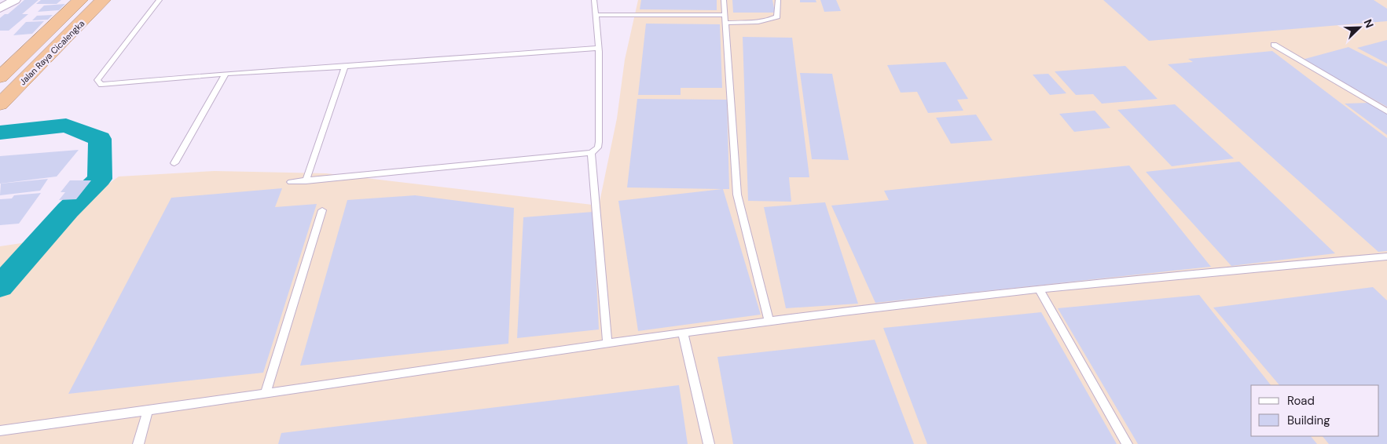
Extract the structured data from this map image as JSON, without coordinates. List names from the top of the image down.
{
  "streets": {
    "highway": ["Jalan Raya Cicalengka"]
  },
  "legend": ["Road", "Building"],
  "north": "top right"
}
